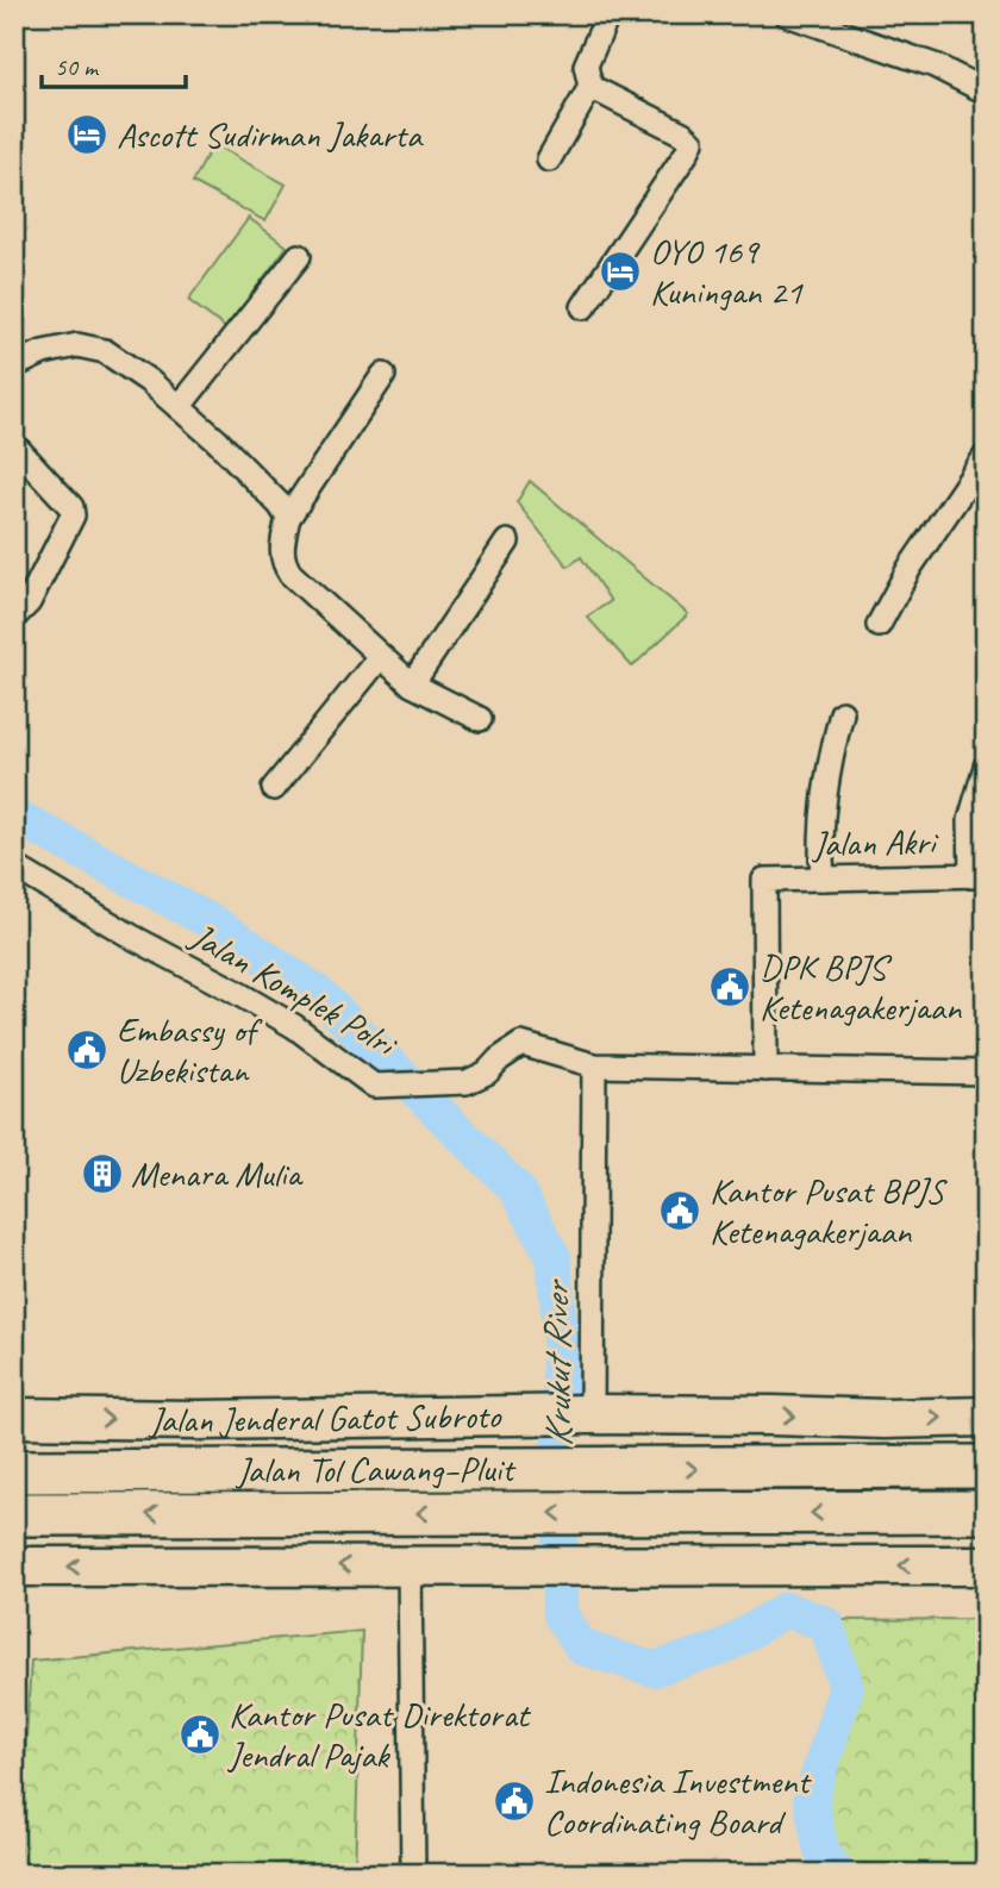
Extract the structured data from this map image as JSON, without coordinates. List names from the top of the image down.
{
  "streets": {
    "highway": ["Jalan Jenderal Gatot Subroto", "Jalan Tol Cawang–Pluit"],
    "street": ["Jalan Akri", "Jalan Komplek Polri"]
  },
  "crossings": [
    ["Jalan Akri", "Jalan Komplek Polri"]
  ],
  "water": ["Krukut River"],
  "places": {
    "hotel": ["Ascott Sudirman Jakarta", "OYO 169 Kuningan 21"],
    "public building": [
      "DPK BPJS Ketenagakerjaan",
      "Embassy of Uzbekistan",
      "Kantor Pusat BPJS Ketenagakerjaan",
      "Kantor Pusat Direktorat Jendral Pajak",
      "Indonesia Investment Coordinating Board"
    ],
    "building": ["Menara Mulia"]
  },
  "scale_bar": "50 m"
}
